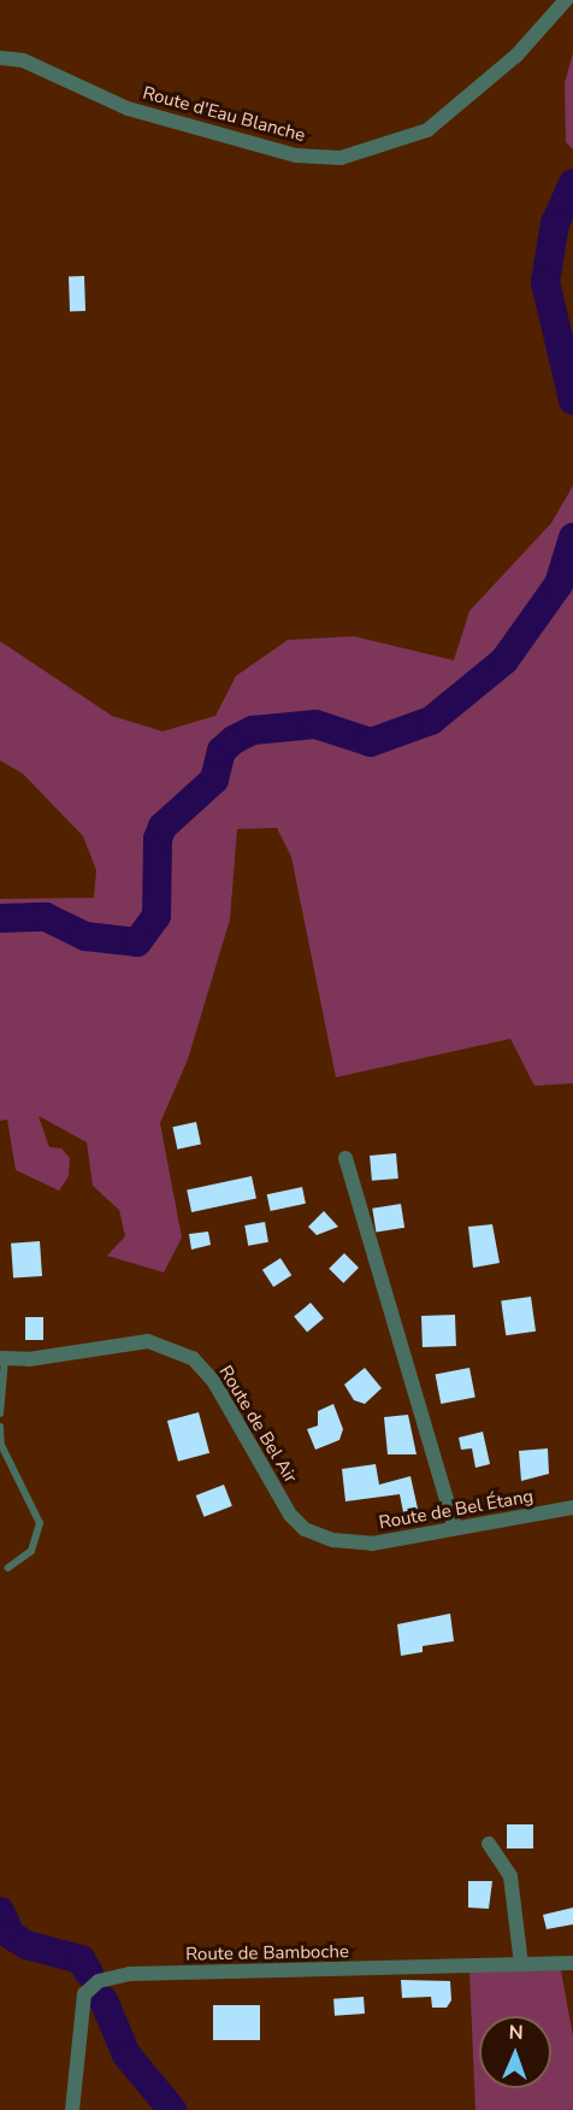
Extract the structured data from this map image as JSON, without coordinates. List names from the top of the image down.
{
  "streets": {
    "street": [
      "Route d'Eau Blanche",
      "Route de Bel Air",
      "Route de Bel Étang",
      "Route de Bamboche"
    ]
  },
  "crossings": [
    ["Route de Bel Air", "Route de Bel Étang"]
  ],
  "north": "top"
}
